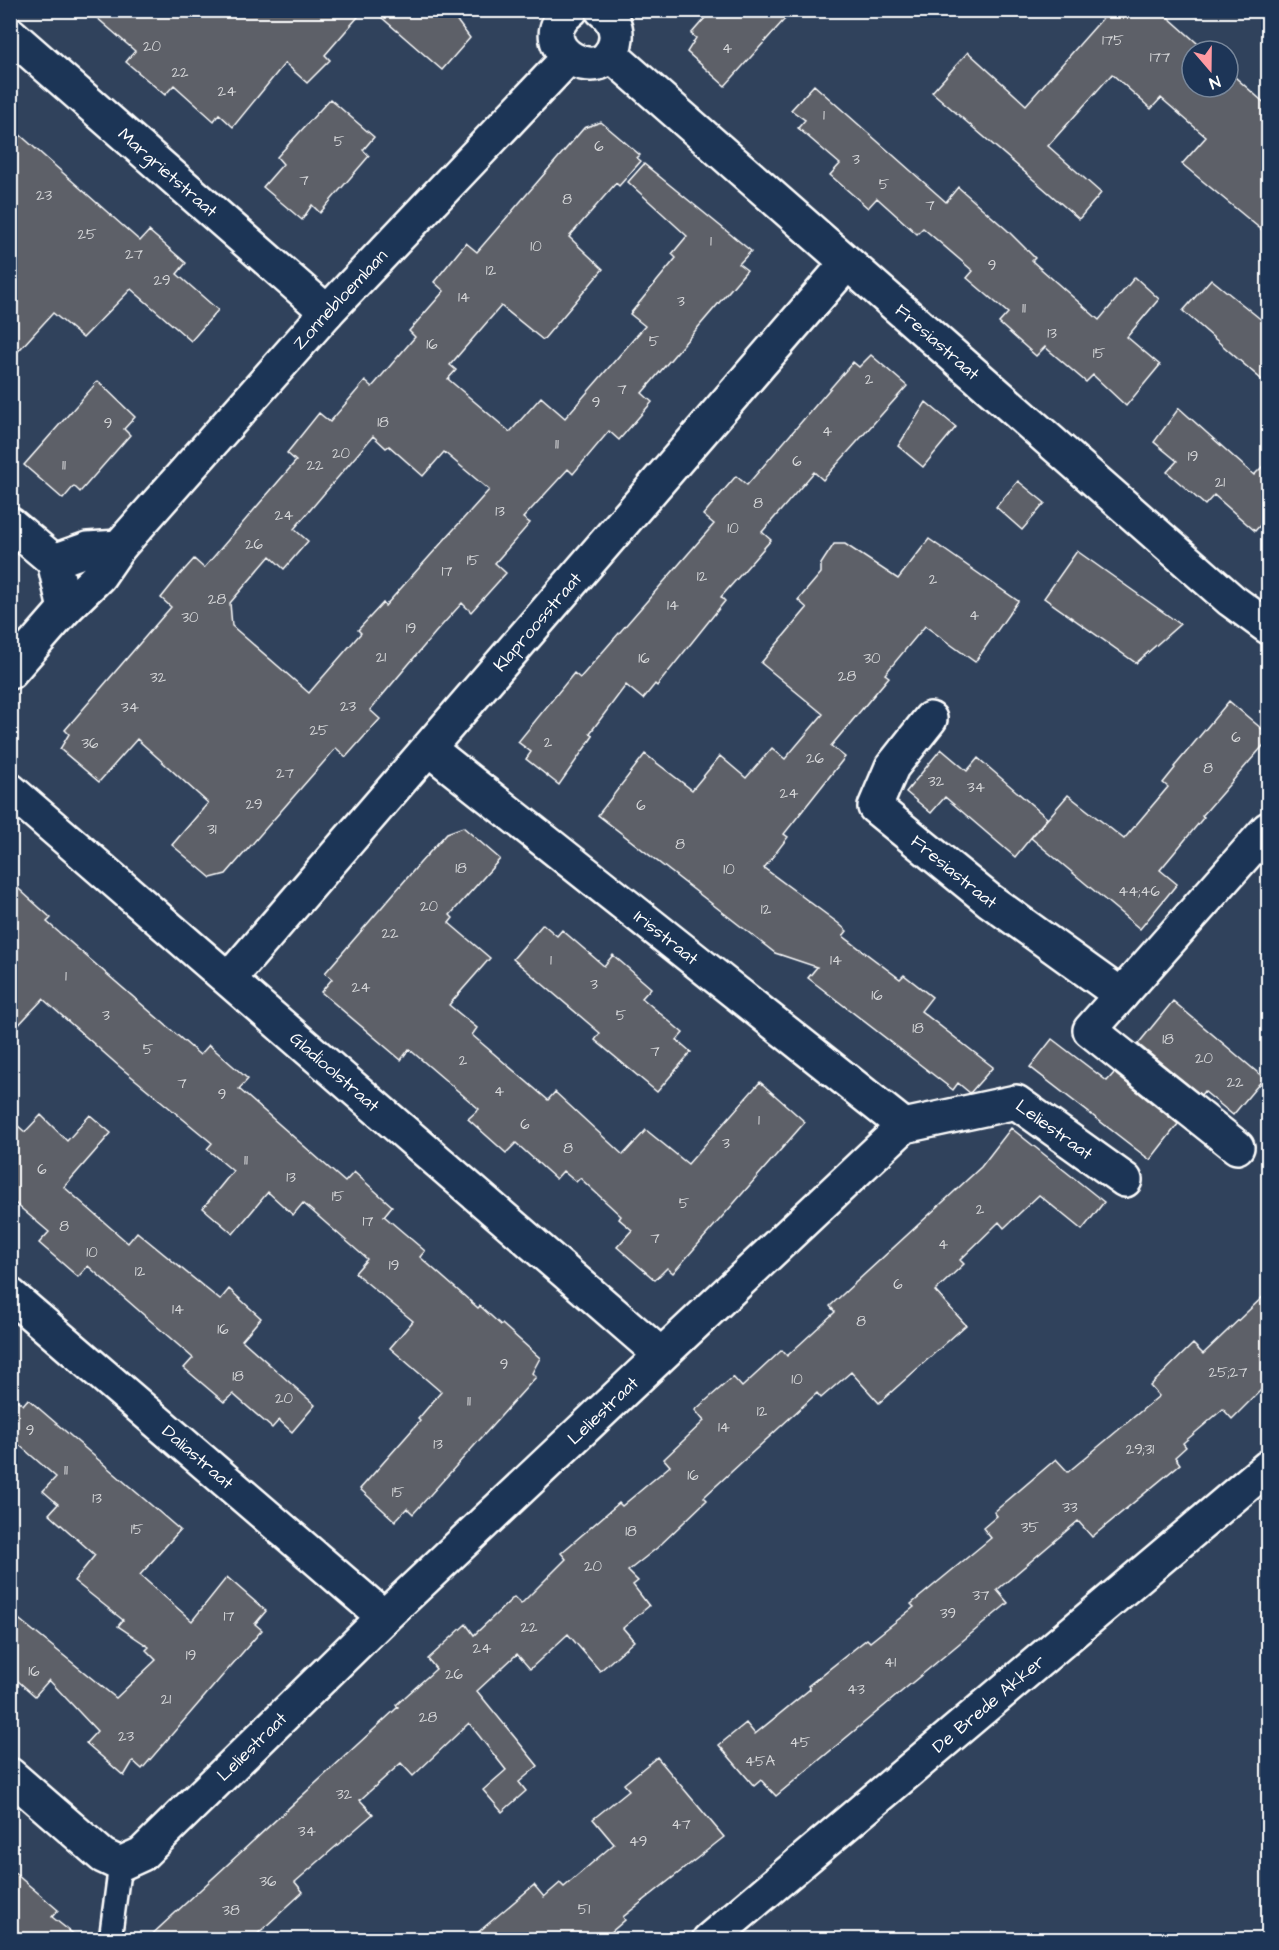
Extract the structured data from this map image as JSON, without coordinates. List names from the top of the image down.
{
  "streets": {
    "street": [
      "Margrietstraat",
      "Zonnebloemlaan",
      "Fresiastraat",
      "Klaproosstraat",
      "Irisstraat",
      "Gladioolstraat",
      "Leliestraat",
      "Daliastraat",
      "De Brede Akker"
    ]
  },
  "crossings": [
    ["Margrietstraat", "Zonnebloemlaan"],
    ["Fresiastraat", "Klaproosstraat"],
    ["Klaproosstraat", "Irisstraat"],
    ["Klaproosstraat", "Gladioolstraat"],
    ["Irisstraat", "Leliestraat"],
    ["Gladioolstraat", "Leliestraat"],
    ["Leliestraat", "Daliastraat"]
  ],
  "house_numbers": [
    "175",
    "20",
    "4",
    "177",
    "22",
    "24",
    "1",
    "5",
    "6",
    "3",
    "7",
    "5",
    "23",
    "8",
    "7",
    "25",
    "1",
    "10",
    "27",
    "9",
    "12",
    "29",
    "14",
    "3",
    "11",
    "13",
    "5",
    "16",
    "15",
    "2",
    "7",
    "9",
    "18",
    "9",
    "4",
    "11",
    "20",
    "19",
    "6",
    "11",
    "22",
    "21",
    "8",
    "13",
    "24",
    "10",
    "26",
    "15",
    "17",
    "12",
    "2",
    "28",
    "14",
    "4",
    "30",
    "19",
    "21",
    "16",
    "30",
    "28",
    "32",
    "23",
    "34",
    "25",
    "6",
    "2",
    "36",
    "26",
    "8",
    "27",
    "32",
    "34",
    "24",
    "29",
    "6",
    "31",
    "8",
    "18",
    "10",
    "44;46",
    "20",
    "12",
    "22",
    "1",
    "14",
    "1",
    "3",
    "24",
    "16",
    "3",
    "5",
    "18",
    "18",
    "5",
    "7",
    "20",
    "2",
    "22",
    "7",
    "4",
    "9",
    "1",
    "6",
    "3",
    "8",
    "11",
    "6",
    "13",
    "15",
    "5",
    "2",
    "17",
    "8",
    "7",
    "4",
    "10",
    "19",
    "12",
    "6",
    "14",
    "8",
    "16",
    "9",
    "25;27",
    "18",
    "10",
    "20",
    "11",
    "12",
    "14",
    "9",
    "13",
    "29;31",
    "11",
    "16",
    "15",
    "13",
    "33",
    "35",
    "15",
    "18",
    "20",
    "37",
    "39",
    "17",
    "22",
    "24",
    "19",
    "41",
    "16",
    "26",
    "43",
    "21",
    "28",
    "23",
    "45",
    "45A",
    "32",
    "47",
    "34",
    "49",
    "36",
    "51",
    "38"
  ],
  "north": "bottom"
}
